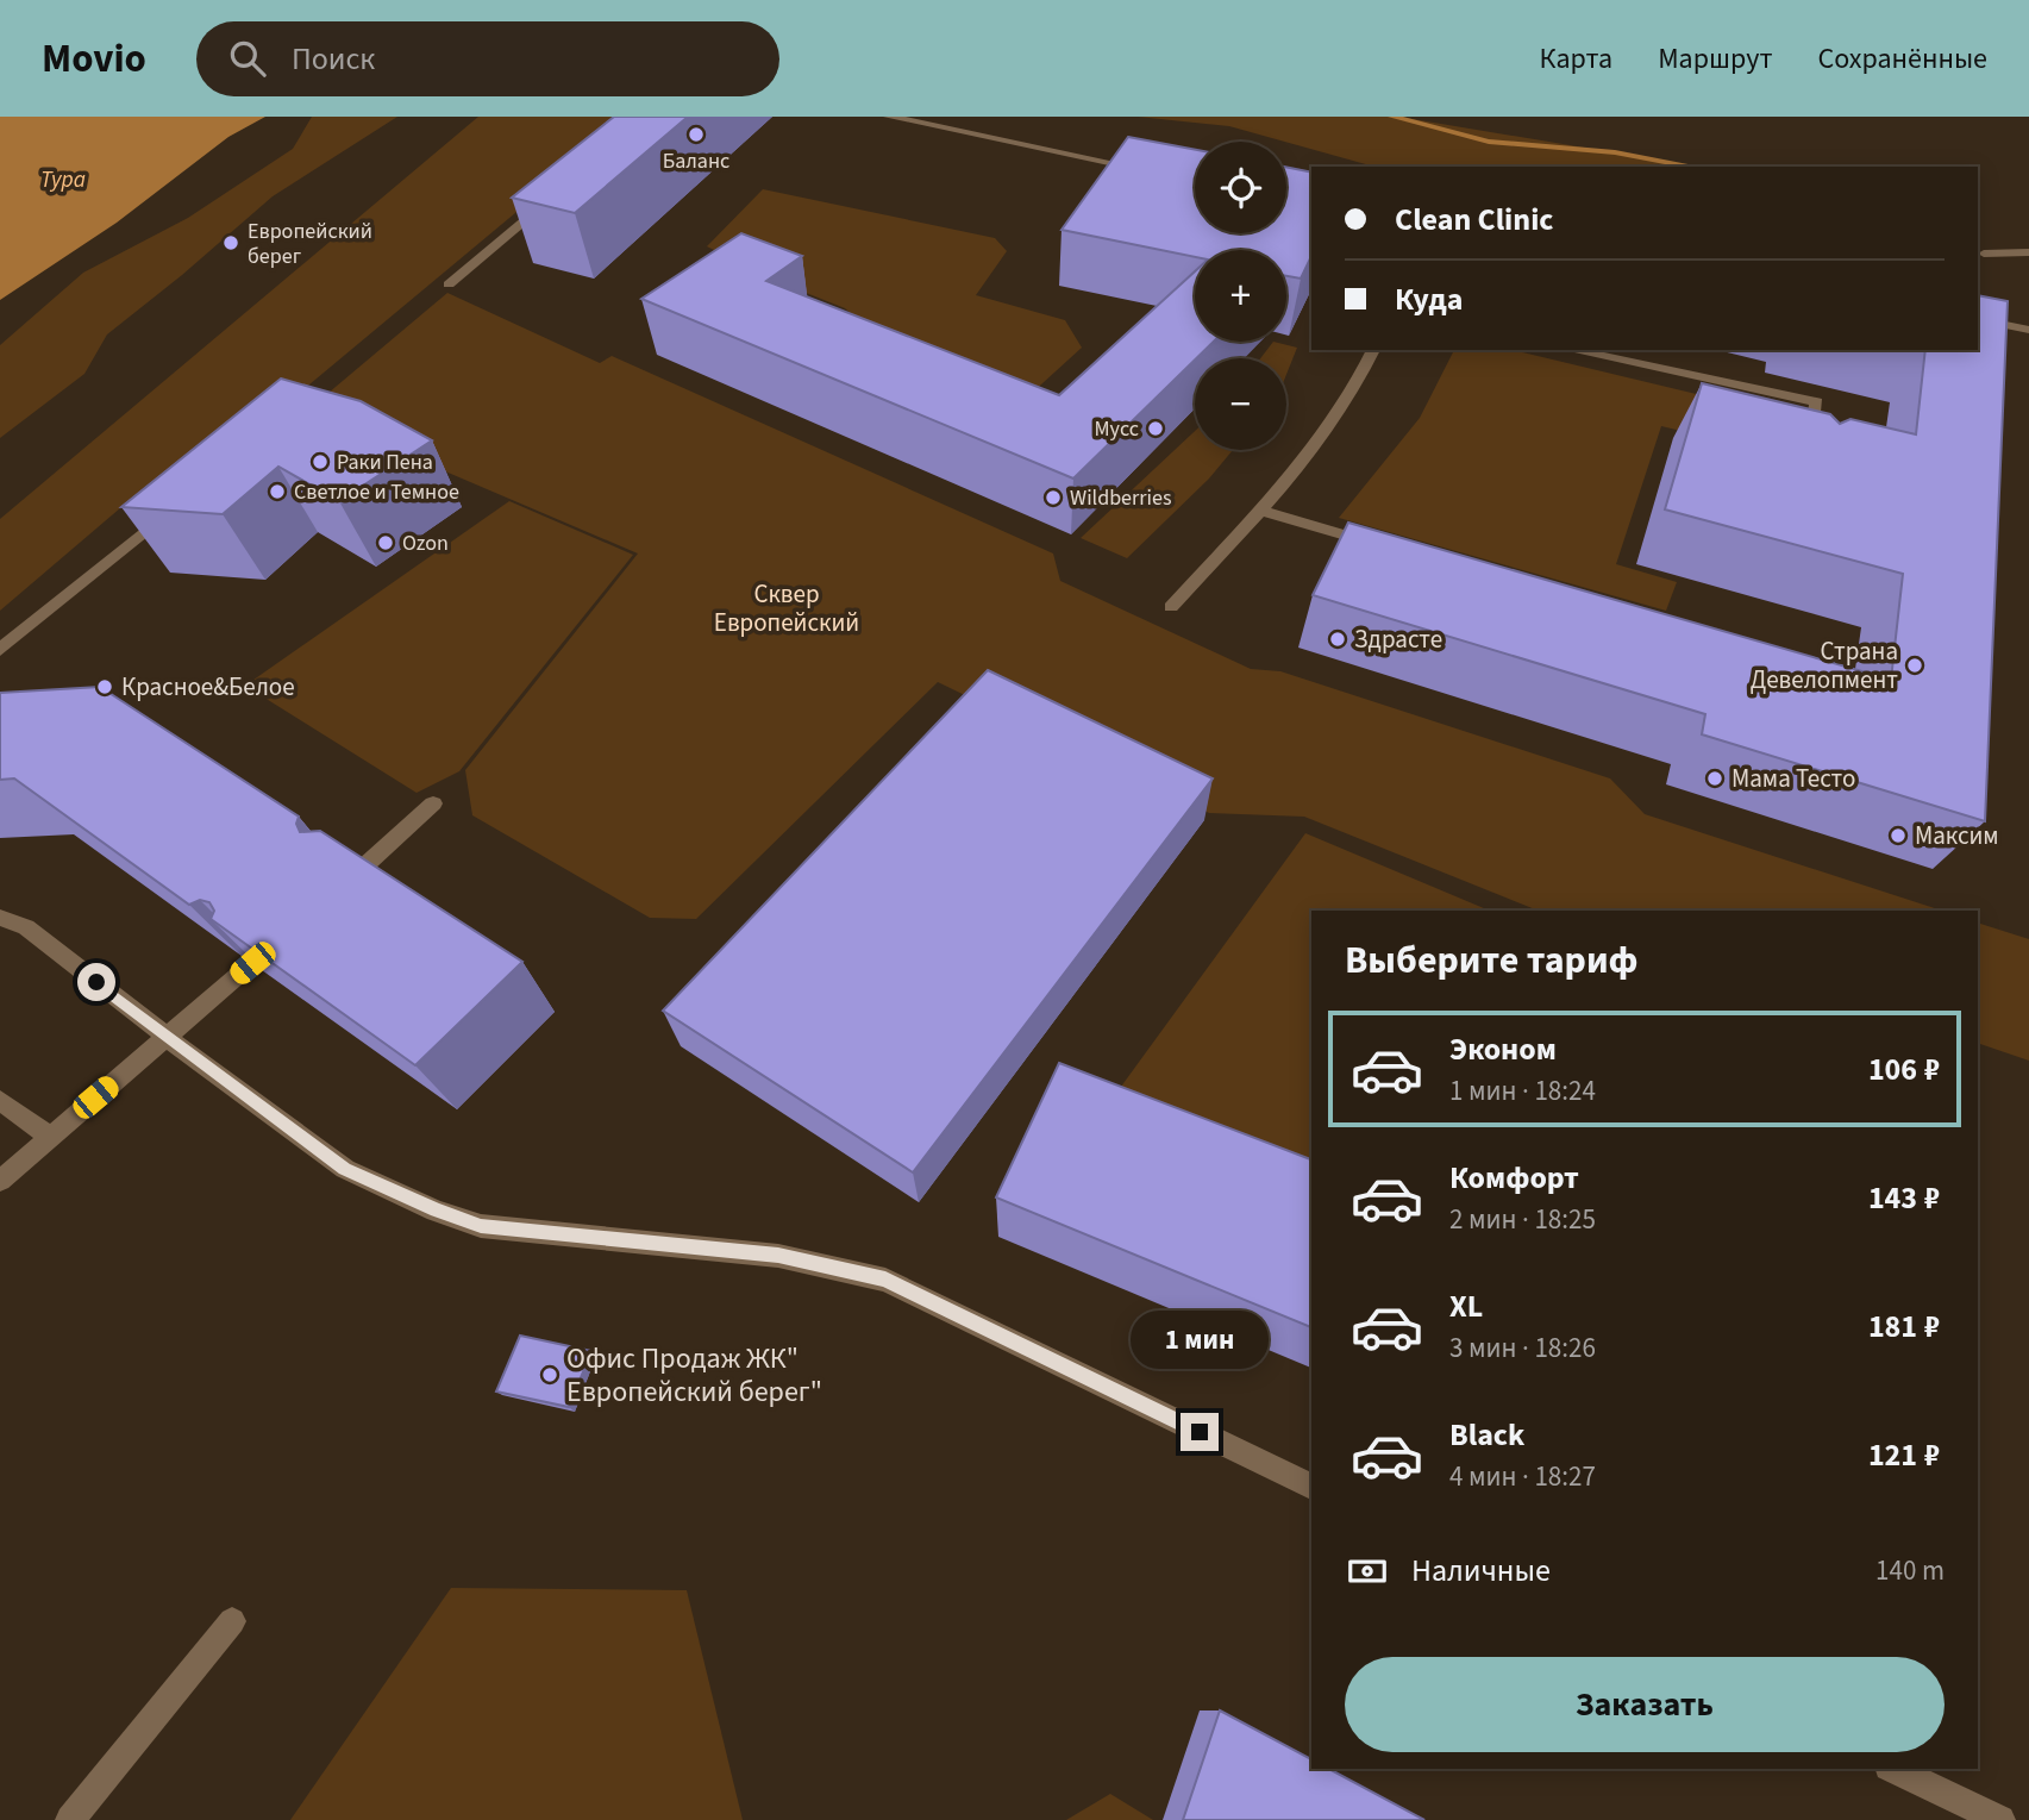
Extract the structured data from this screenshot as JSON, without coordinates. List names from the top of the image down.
{
  "water": ["Тура"],
  "parks": ["Сквер Европейский"],
  "places": [
    "Баланс",
    "Европейский берег",
    "Мусс",
    "Раки Пена",
    "Светлое и Темное",
    "Wildberries",
    "Ozon",
    "Здрасте",
    "Страна Девелопмент",
    "Красное&Белое",
    "Мама Тесто",
    "Максим",
    "Офис Продаж ЖК\" Европейский берег\""
  ],
  "page": {
    "header": "Movio",
    "search": "Поиск",
    "nav": ["Карта", "Маршрут", "Сохранённые"],
    "map_buttons": ["+", "−"],
    "banner": ["Clean Clinic", "Куда"],
    "heading": "Выберите тариф",
    "list": [
      {
        "name": "Эконом",
        "note": "1 мин · 18:24",
        "value": "106 ₽"
      },
      {
        "name": "Комфорт",
        "note": "2 мин · 18:25",
        "value": "143 ₽"
      },
      {
        "name": "XL",
        "note": "3 мин · 18:26",
        "value": "181 ₽"
      },
      {
        "name": "Black",
        "note": "4 мин · 18:27",
        "value": "121 ₽"
      }
    ],
    "bubble": "1 мин",
    "pay": ["Наличные", "140 m"],
    "buttons": "Заказать"
  }
}
